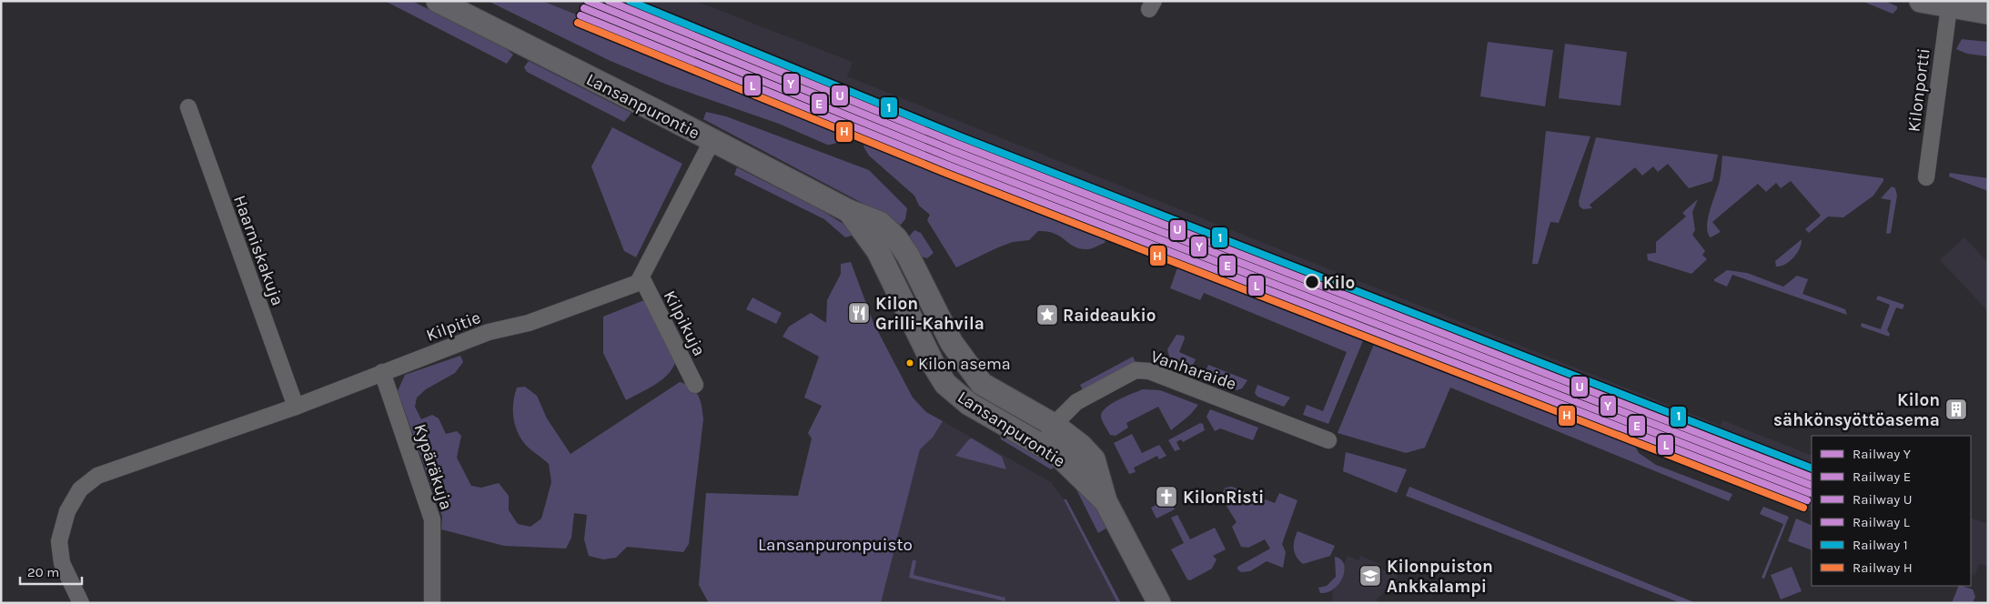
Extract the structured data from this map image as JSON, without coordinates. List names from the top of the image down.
{
  "streets": {
    "street": [
      "Kilonportti",
      "Lansanpurontie",
      "Haarniskakuja",
      "Kilpikuja",
      "Kilpitie",
      "Vanharaide",
      "Kypäräkuja"
    ]
  },
  "crossings": [
    ["Lansanpurontie", "Vanharaide"],
    ["Haarniskakuja", "Kilpitie"],
    ["Kilpikuja", "Kilpitie"],
    ["Kilpitie", "Kypäräkuja"]
  ],
  "parks": ["Lansanpuronpuisto"],
  "places": {
    "other": ["Kilo", "Kilon asema"],
    "restaurant": ["Kilon Grilli-Kahvila"],
    "place": ["Raideaukio"],
    "building": ["Kilon sähkönsyöttöasema"],
    "church": ["KilonRisti"],
    "school or university": ["Kilonpuiston Ankkalampi"]
  },
  "lines": [
    "rail line Y",
    "rail line U",
    "rail line 1",
    "rail line E",
    "rail line L",
    "rail line H"
  ],
  "legend": [
    "Railway Y",
    "Railway E",
    "Railway U",
    "Railway L",
    "Railway 1",
    "Railway H"
  ],
  "scale_bar": "20 m"
}
